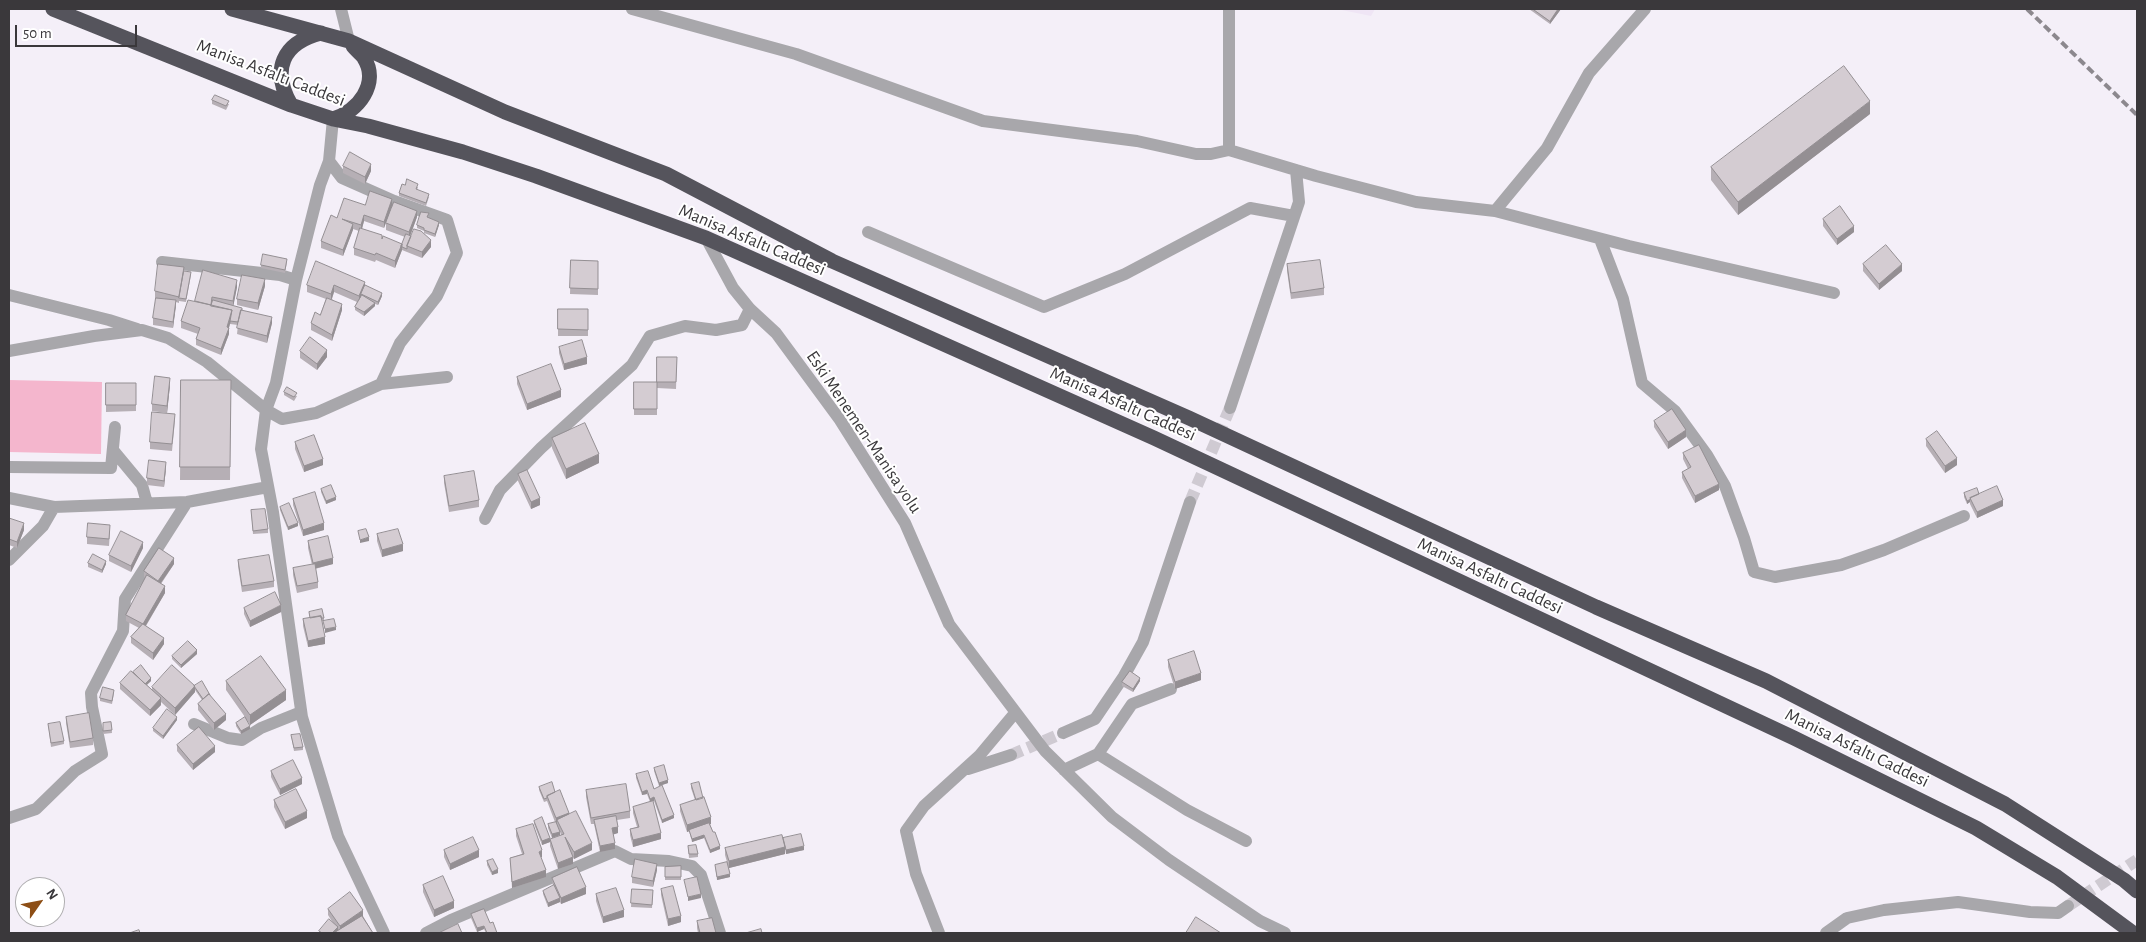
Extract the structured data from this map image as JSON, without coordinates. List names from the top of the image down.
{
  "streets": {
    "highway": ["Manisa Asfaltı Caddesi"],
    "street": ["Eski Menemen-Manisa yolu"]
  },
  "crossings": [
    ["Manisa Asfaltı Caddesi", "Eski Menemen-Manisa yolu"]
  ],
  "scale_bar": "50 m",
  "north": "top right"
}
